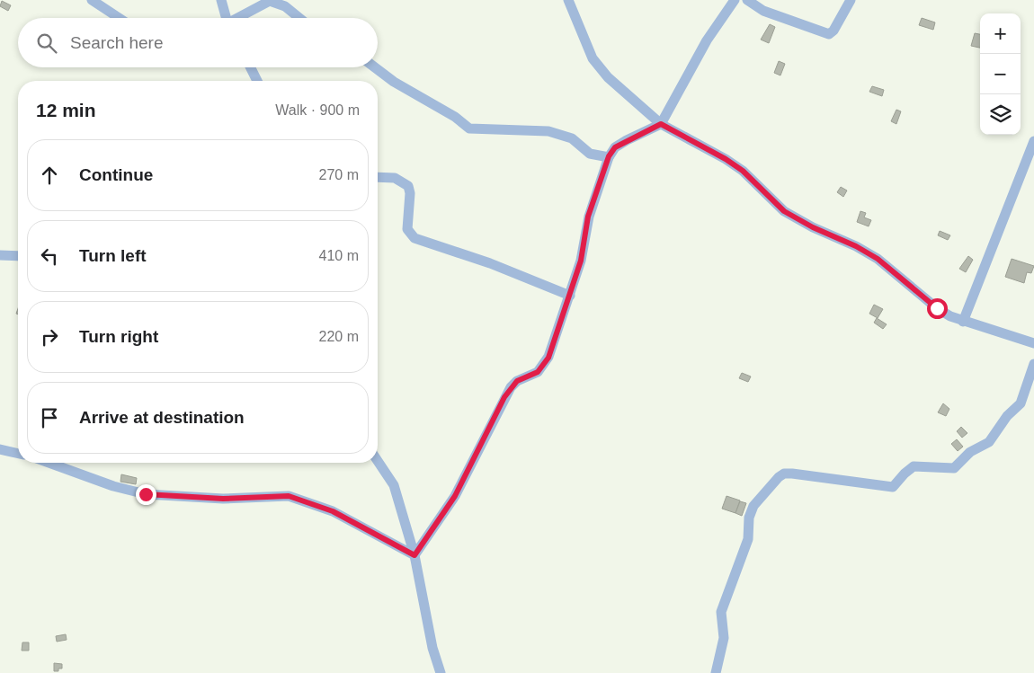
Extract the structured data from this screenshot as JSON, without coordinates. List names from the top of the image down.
{
  "page": {
    "map_buttons": ["+", "−"],
    "search": "Search here",
    "heading": ["12 min", "Walk · 900 m"],
    "list": [
      ["Continue", "270 m"],
      ["Turn left", "410 m"],
      ["Turn right", "220 m"],
      "Arrive at destination"
    ]
  }
}
